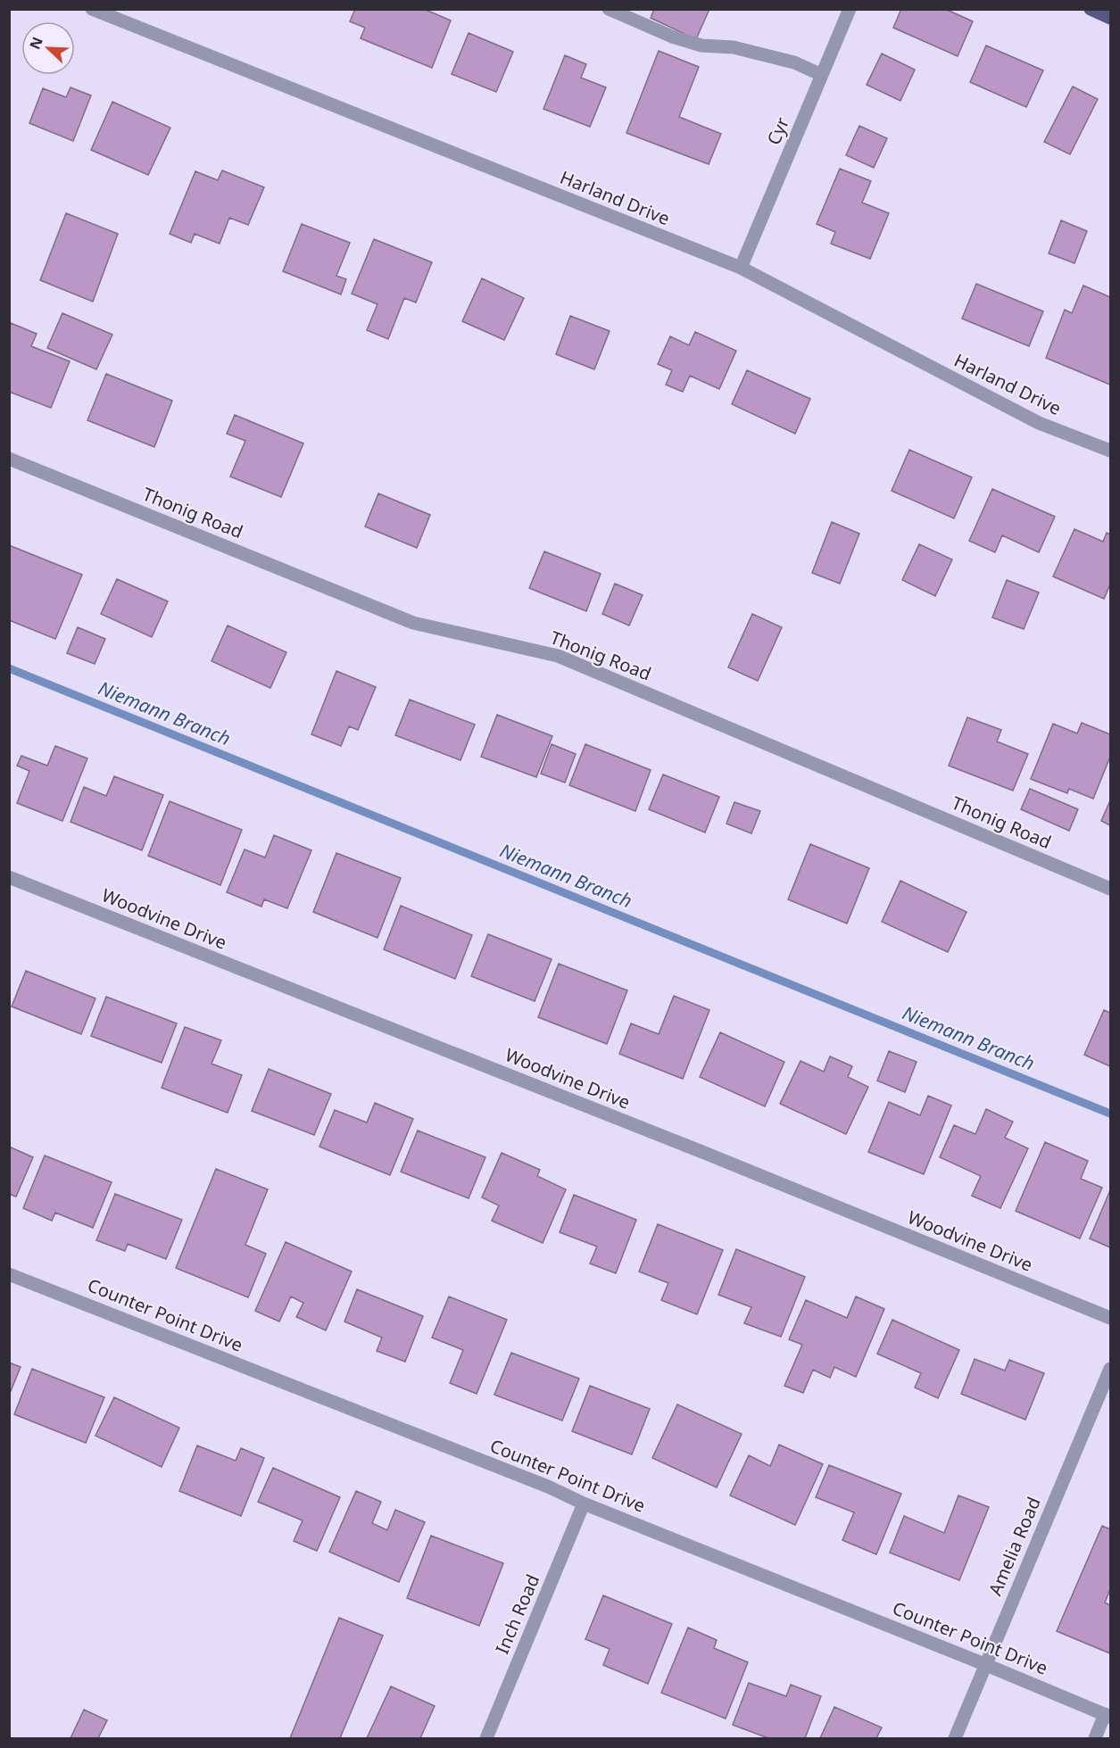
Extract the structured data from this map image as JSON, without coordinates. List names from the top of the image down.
{
  "streets": {
    "street": [
      "Cyr",
      "Harland Drive",
      "Thonig Road",
      "Woodvine Drive",
      "Counter Point Drive",
      "Amelia Road",
      "Inch Road"
    ]
  },
  "crossings": [
    ["Cyr", "Harland Drive"],
    ["Counter Point Drive", "Amelia Road"],
    ["Counter Point Drive", "Inch Road"]
  ],
  "water": ["Niemann Branch"],
  "north": "top left"
}
